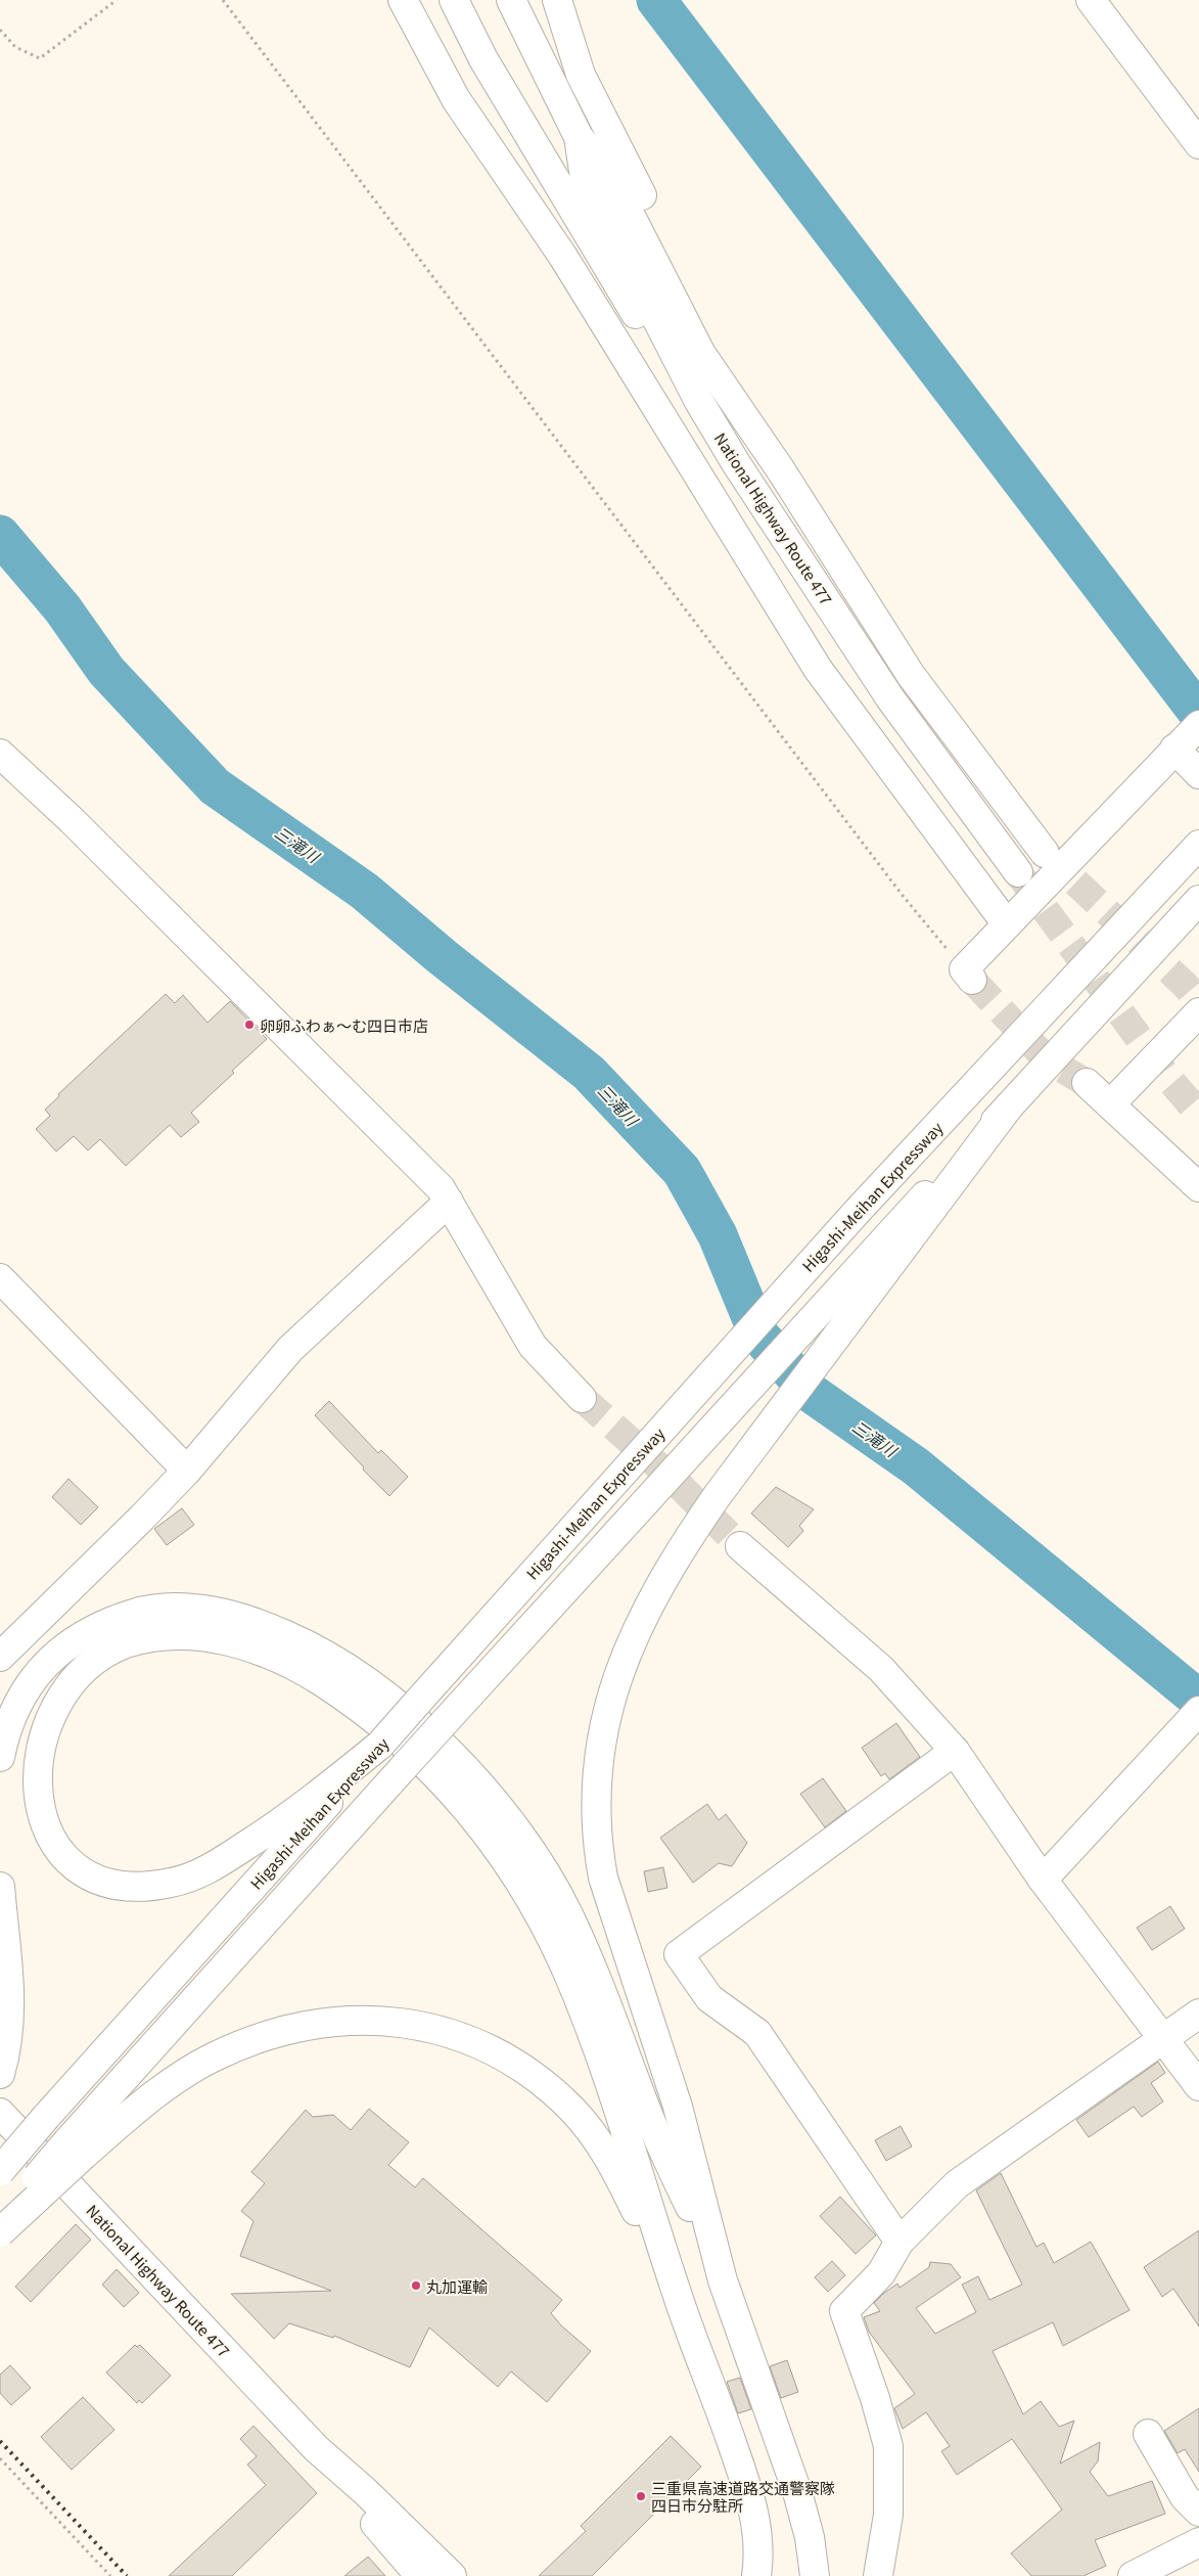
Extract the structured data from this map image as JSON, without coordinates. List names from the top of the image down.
{
  "streets": {
    "main road": ["National Highway Route 477", "Higashi-Meihan Expressway"]
  },
  "water": ["三滝川"],
  "places": ["卵卵ふわぁ～む四日市店", "丸加運輸", "三重県高速道路交通警察隊 四日市分駐所"]
}
